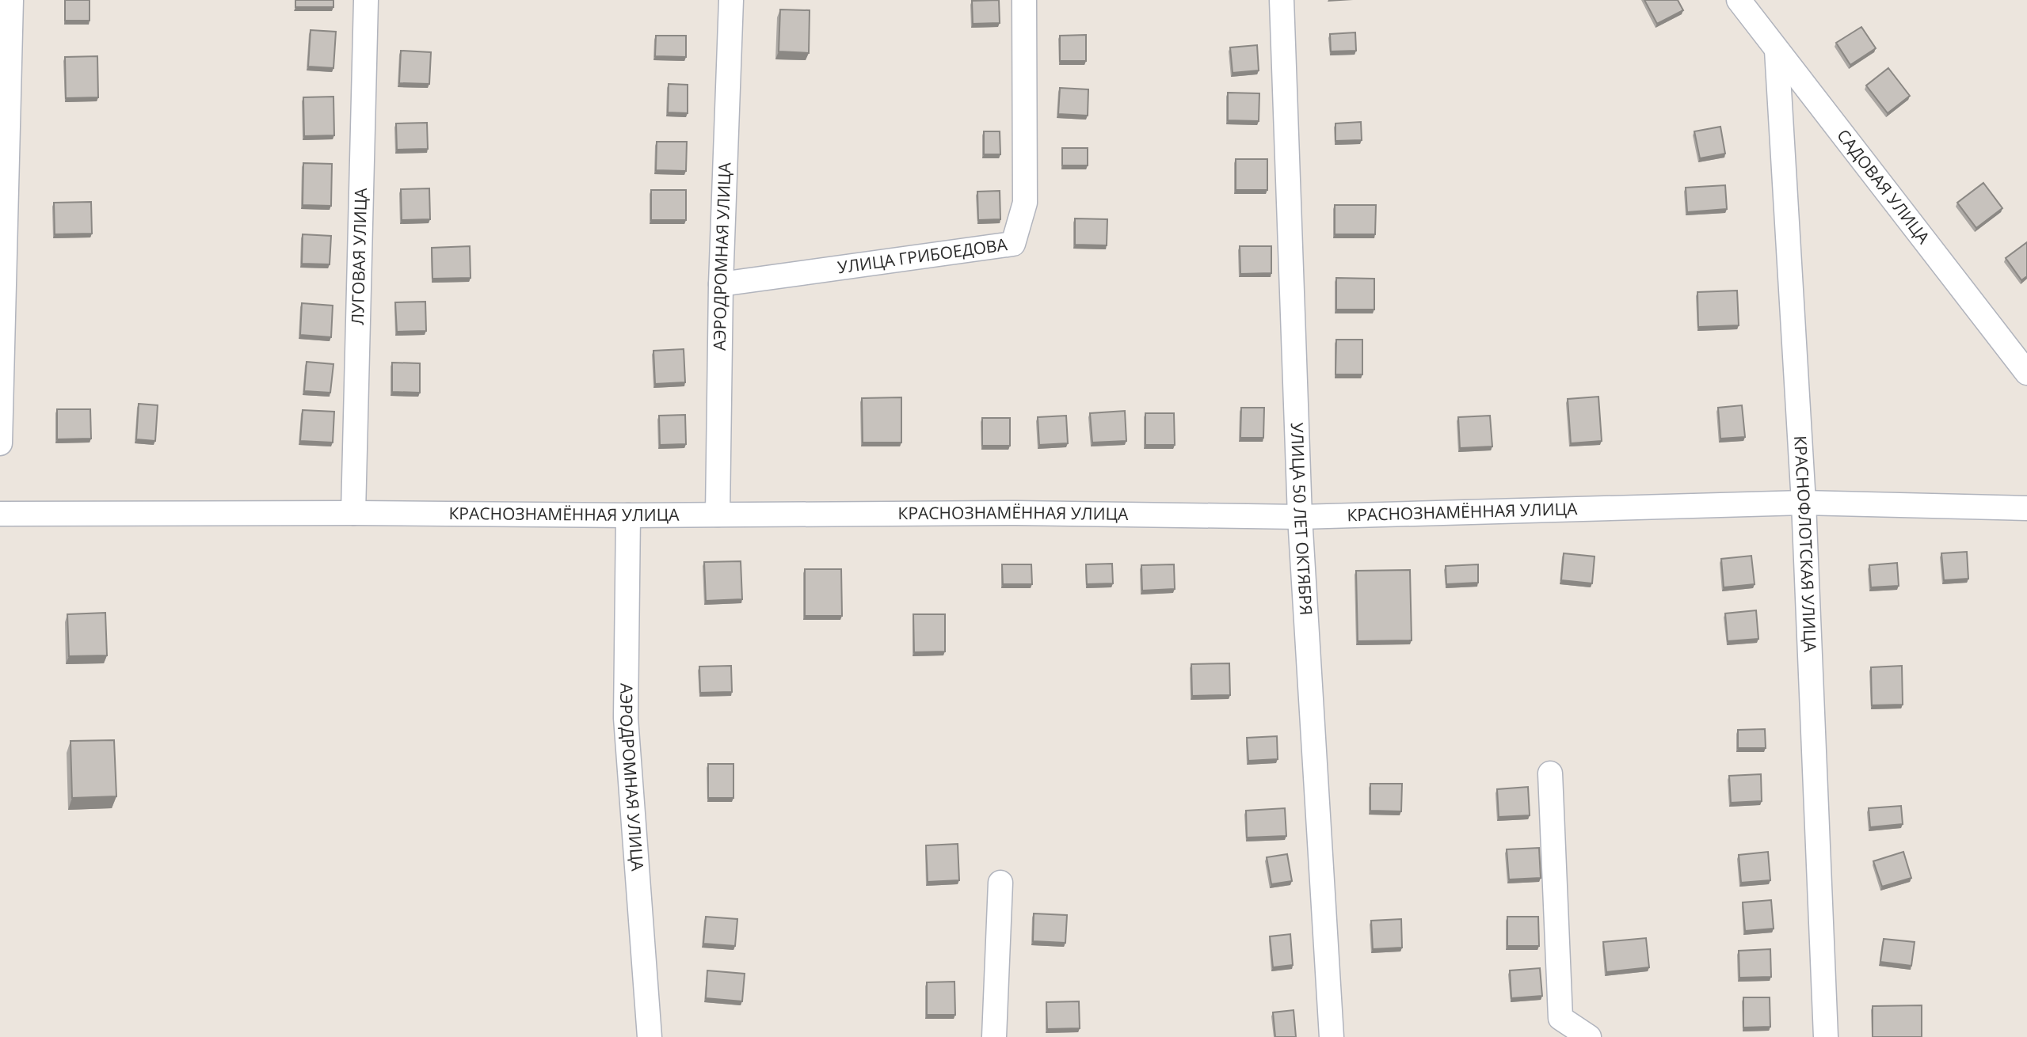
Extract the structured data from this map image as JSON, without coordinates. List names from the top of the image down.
{
  "streets": {
    "street": [
      "САДОВАЯ УЛИЦА",
      "УЛИЦА ГРИБОЕДОВА",
      "ЛУГОВАЯ УЛИЦА",
      "АЭРОДРОМНАЯ УЛИЦА",
      "КРАСНОЗНАМЁННАЯ УЛИЦА",
      "УЛИЦА 50 ЛЕТ ОКТЯБРЯ",
      "КРАСНОФЛОТСКАЯ УЛИЦА"
    ]
  },
  "crossings": [
    ["САДОВАЯ УЛИЦА", "КРАСНОФЛОТСКАЯ УЛИЦА"],
    ["УЛИЦА ГРИБОЕДОВА", "АЭРОДРОМНАЯ УЛИЦА"],
    ["ЛУГОВАЯ УЛИЦА", "КРАСНОЗНАМЁННАЯ УЛИЦА"],
    ["АЭРОДРОМНАЯ УЛИЦА", "КРАСНОЗНАМЁННАЯ УЛИЦА"],
    ["КРАСНОЗНАМЁННАЯ УЛИЦА", "УЛИЦА 50 ЛЕТ ОКТЯБРЯ"],
    ["КРАСНОЗНАМЁННАЯ УЛИЦА", "КРАСНОФЛОТСКАЯ УЛИЦА"]
  ]
}
